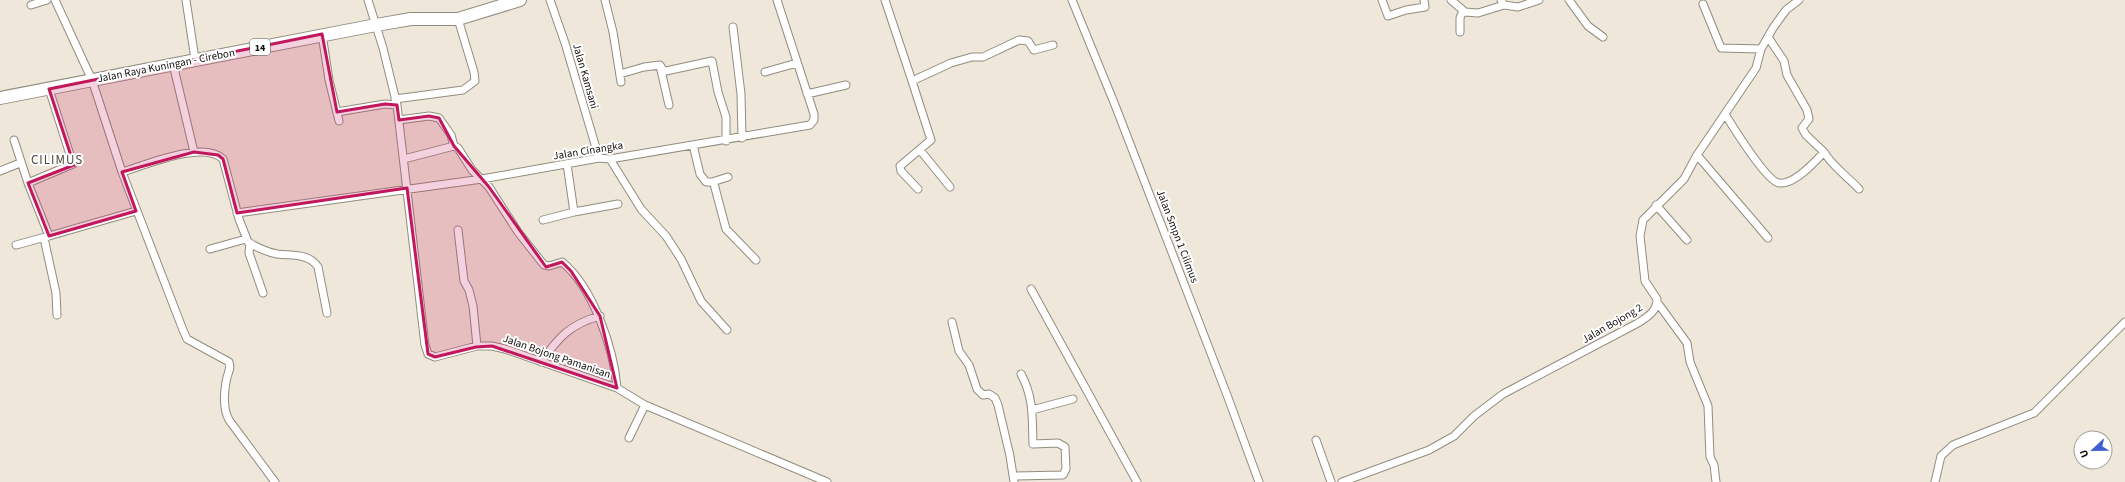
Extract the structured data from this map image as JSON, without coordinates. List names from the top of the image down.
{
  "streets": {
    "highway": ["14", "Jalan Raya Kuningan - Cirebon"],
    "street": [
      "Jalan Kamsani",
      "Jalan Cinangka",
      "Jalan Smpn 1 Cilimus",
      "Jalan Bojong 2",
      "Jalan Bojong Pamanisan"
    ]
  },
  "crossings": [
    ["Jalan Raya Kuningan - Cirebon", "Jalan Bojong Pamanisan"],
    ["Jalan Kamsani", "Jalan Cinangka"],
    ["Jalan Cinangka", "Jalan Bojong Pamanisan"]
  ],
  "districts": ["CILIMUS"],
  "north": "left"
}
